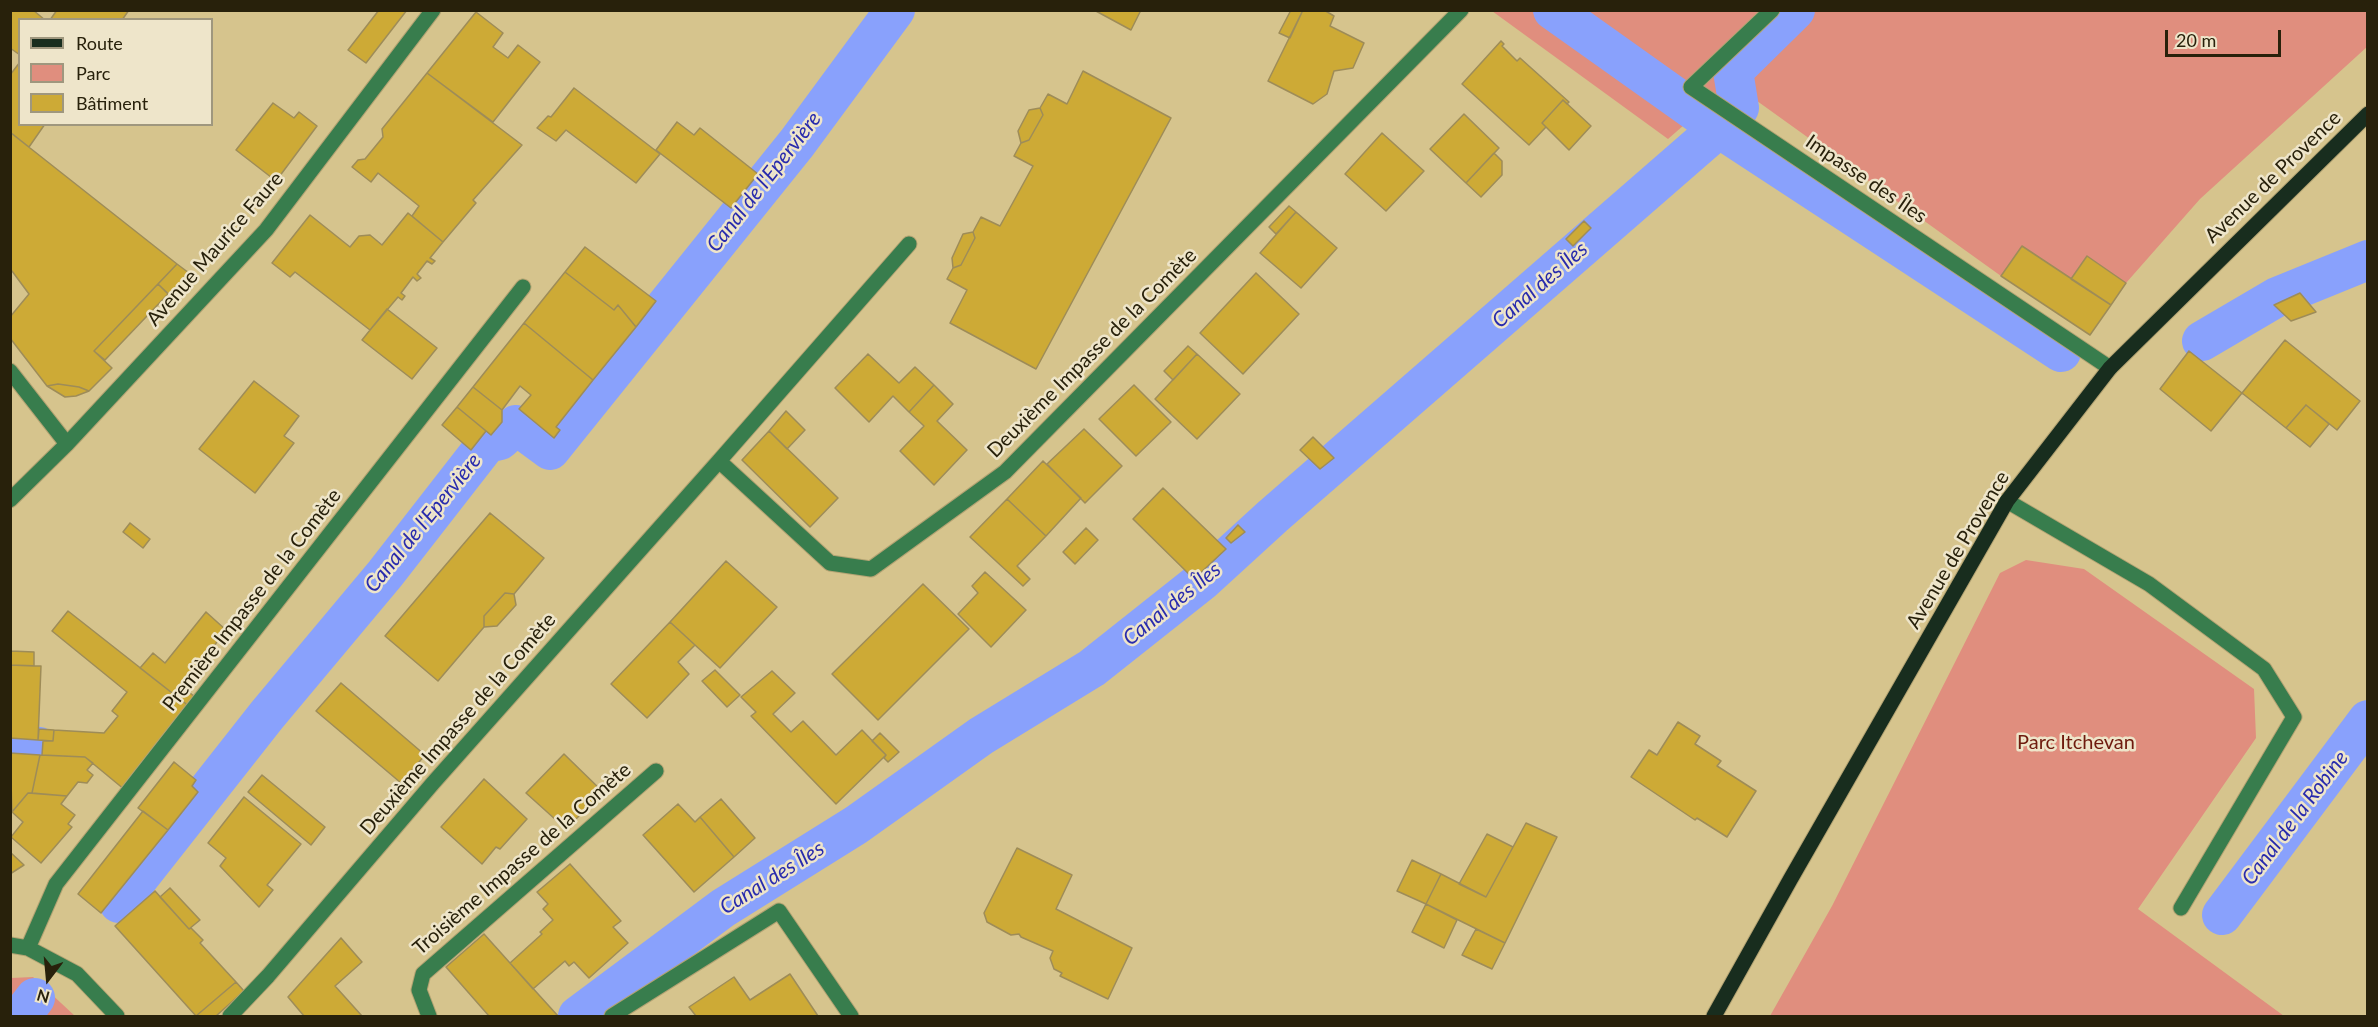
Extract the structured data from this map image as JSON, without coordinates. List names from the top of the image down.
{
  "streets": {
    "main road": ["Avenue de Provence"],
    "street": [
      "Impasse des Îles",
      "Avenue Maurice Faure",
      "Deuxième Impasse de la Comète",
      "Première Impasse de la Comète",
      "Troisième Impasse de la Comète"
    ]
  },
  "crossings": [
    ["Avenue de Provence", "Impasse des Îles"]
  ],
  "water": ["Canal de l'Epervière", "Canal des Îles", "Canal de la Robine"],
  "parks": ["Parc Itchevan"],
  "legend": ["Route", "Parc", "Bâtiment"],
  "scale_bar": "20 m",
  "north": "bottom"
}
